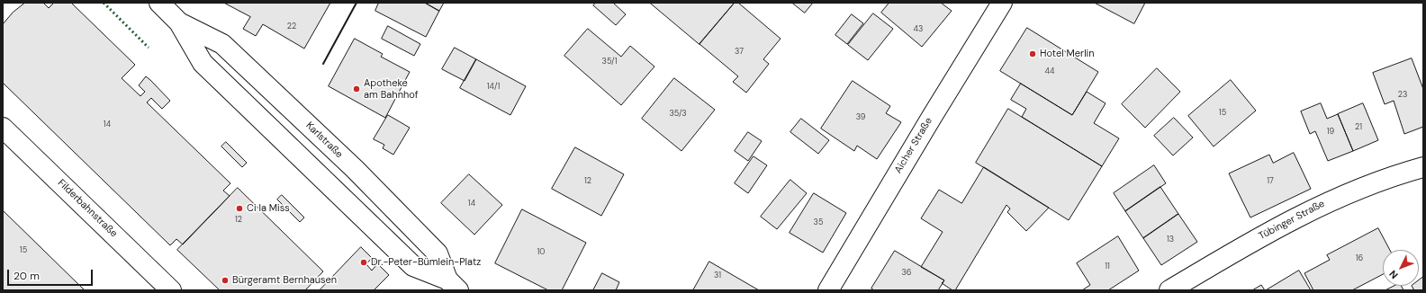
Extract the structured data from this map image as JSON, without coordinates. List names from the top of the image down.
{
  "streets": {
    "main road": [
      "Karlstraße",
      "Aicher Straße",
      "Filderbahnstraße",
      "Tübinger Straße"
    ]
  },
  "places": [
    "Hotel Merlin",
    "Apotheke am Bahnhof",
    "Ci la Miss",
    "Dr.-Peter-Bümlein-Platz",
    "Bürgeramt Bernhausen"
  ],
  "house_numbers": [
    "22",
    "43",
    "37",
    "35/1",
    "44",
    "14/1",
    "23",
    "15",
    "35/3",
    "39",
    "14",
    "21",
    "19",
    "12",
    "17",
    "14",
    "12",
    "35",
    "13",
    "15",
    "10",
    "16",
    "11",
    "36",
    "31"
  ],
  "scale_bar": "20 m",
  "north": "bottom left"
}
